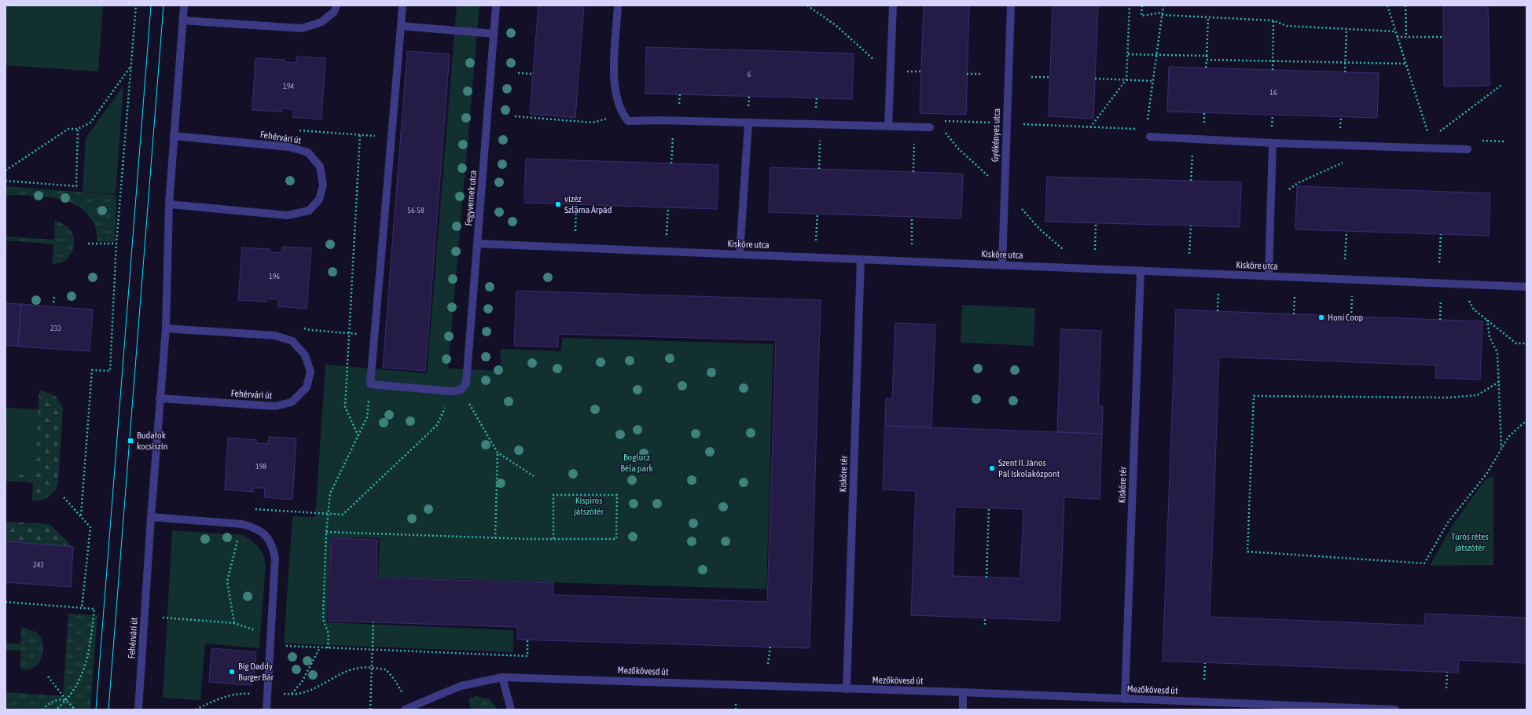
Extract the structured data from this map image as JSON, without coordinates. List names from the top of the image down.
{
  "streets": {
    "street": [
      "Gyékényes utca",
      "Fehérvári út",
      "Fegyvernek utca",
      "Kisköre utca",
      "Kisköre tér",
      "Mezőkövesd út"
    ]
  },
  "crossings": [
    ["Gyékényes utca", "Kisköre utca"],
    ["Fegyvernek utca", "Kisköre utca"],
    ["Kisköre utca", "Kisköre tér"],
    ["Kisköre tér", "Mezőkövesd út"]
  ],
  "parks": ["Boglucz Béla park", "Kispiros játszótér", "Túrós rétes játszótér"],
  "places": {
    "other": [
      "vizéz Szlama Árpád",
      "Honi Coop",
      "Szent II. János Pál Iskolaközpont",
      "Big Daddy Burger Bár"
    ],
    "transit": ["Budafok kocsiszín"]
  },
  "house_numbers": [
    "6",
    "194",
    "16",
    "56-58",
    "196",
    "233",
    "198",
    "243"
  ]
}
